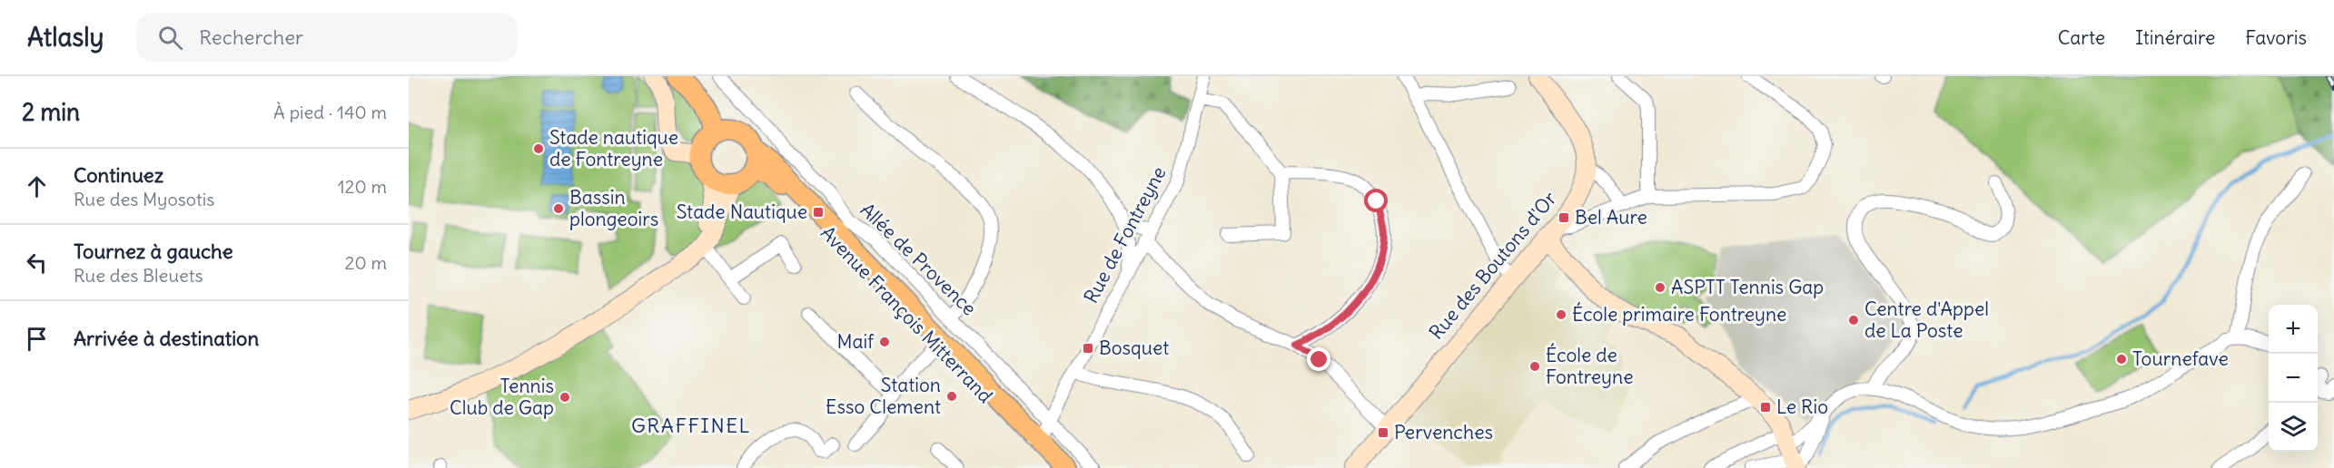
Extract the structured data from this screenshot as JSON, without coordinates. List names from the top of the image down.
{
  "streets": {
    "main road": ["Rue des Boutons d'Or", "Avenue François Mitterrand"],
    "street": ["Rue de Fontreyne", "Allée de Provence"]
  },
  "crossings": [
    ["Rue de Fontreyne", "Allée de Provence"],
    ["Rue de Fontreyne", "Avenue François Mitterrand"],
    ["Allée de Provence", "Avenue François Mitterrand"]
  ],
  "districts": ["GRAFFINEL"],
  "places": {
    "other": [
      "Stade nautique de Fontreyne",
      "Bassin plongeoirs",
      "ASPTT Tennis Gap",
      "École primaire Fontreyne",
      "Centre d'Appel de La Poste",
      "Maif",
      "Tournefave",
      "École de Fontreyne",
      "Station Esso Clement",
      "Tennis Club de Gap"
    ],
    "transit": [
      "Stade Nautique",
      "Bel Aure",
      "Bosquet",
      "Le Rio",
      "Pervenches"
    ]
  },
  "page": {
    "header": "Atlasly",
    "search": "Rechercher",
    "nav": ["Carte", "Itinéraire", "Favoris"],
    "heading": ["2 min", "À pied · 140 m"],
    "list": [
      ["Continuez", "Rue des Myosotis", "120 m"],
      ["Tournez à gauche", "Rue des Bleuets", "20 m"],
      "Arrivée à destination"
    ],
    "map_buttons": ["+", "−"]
  }
}
